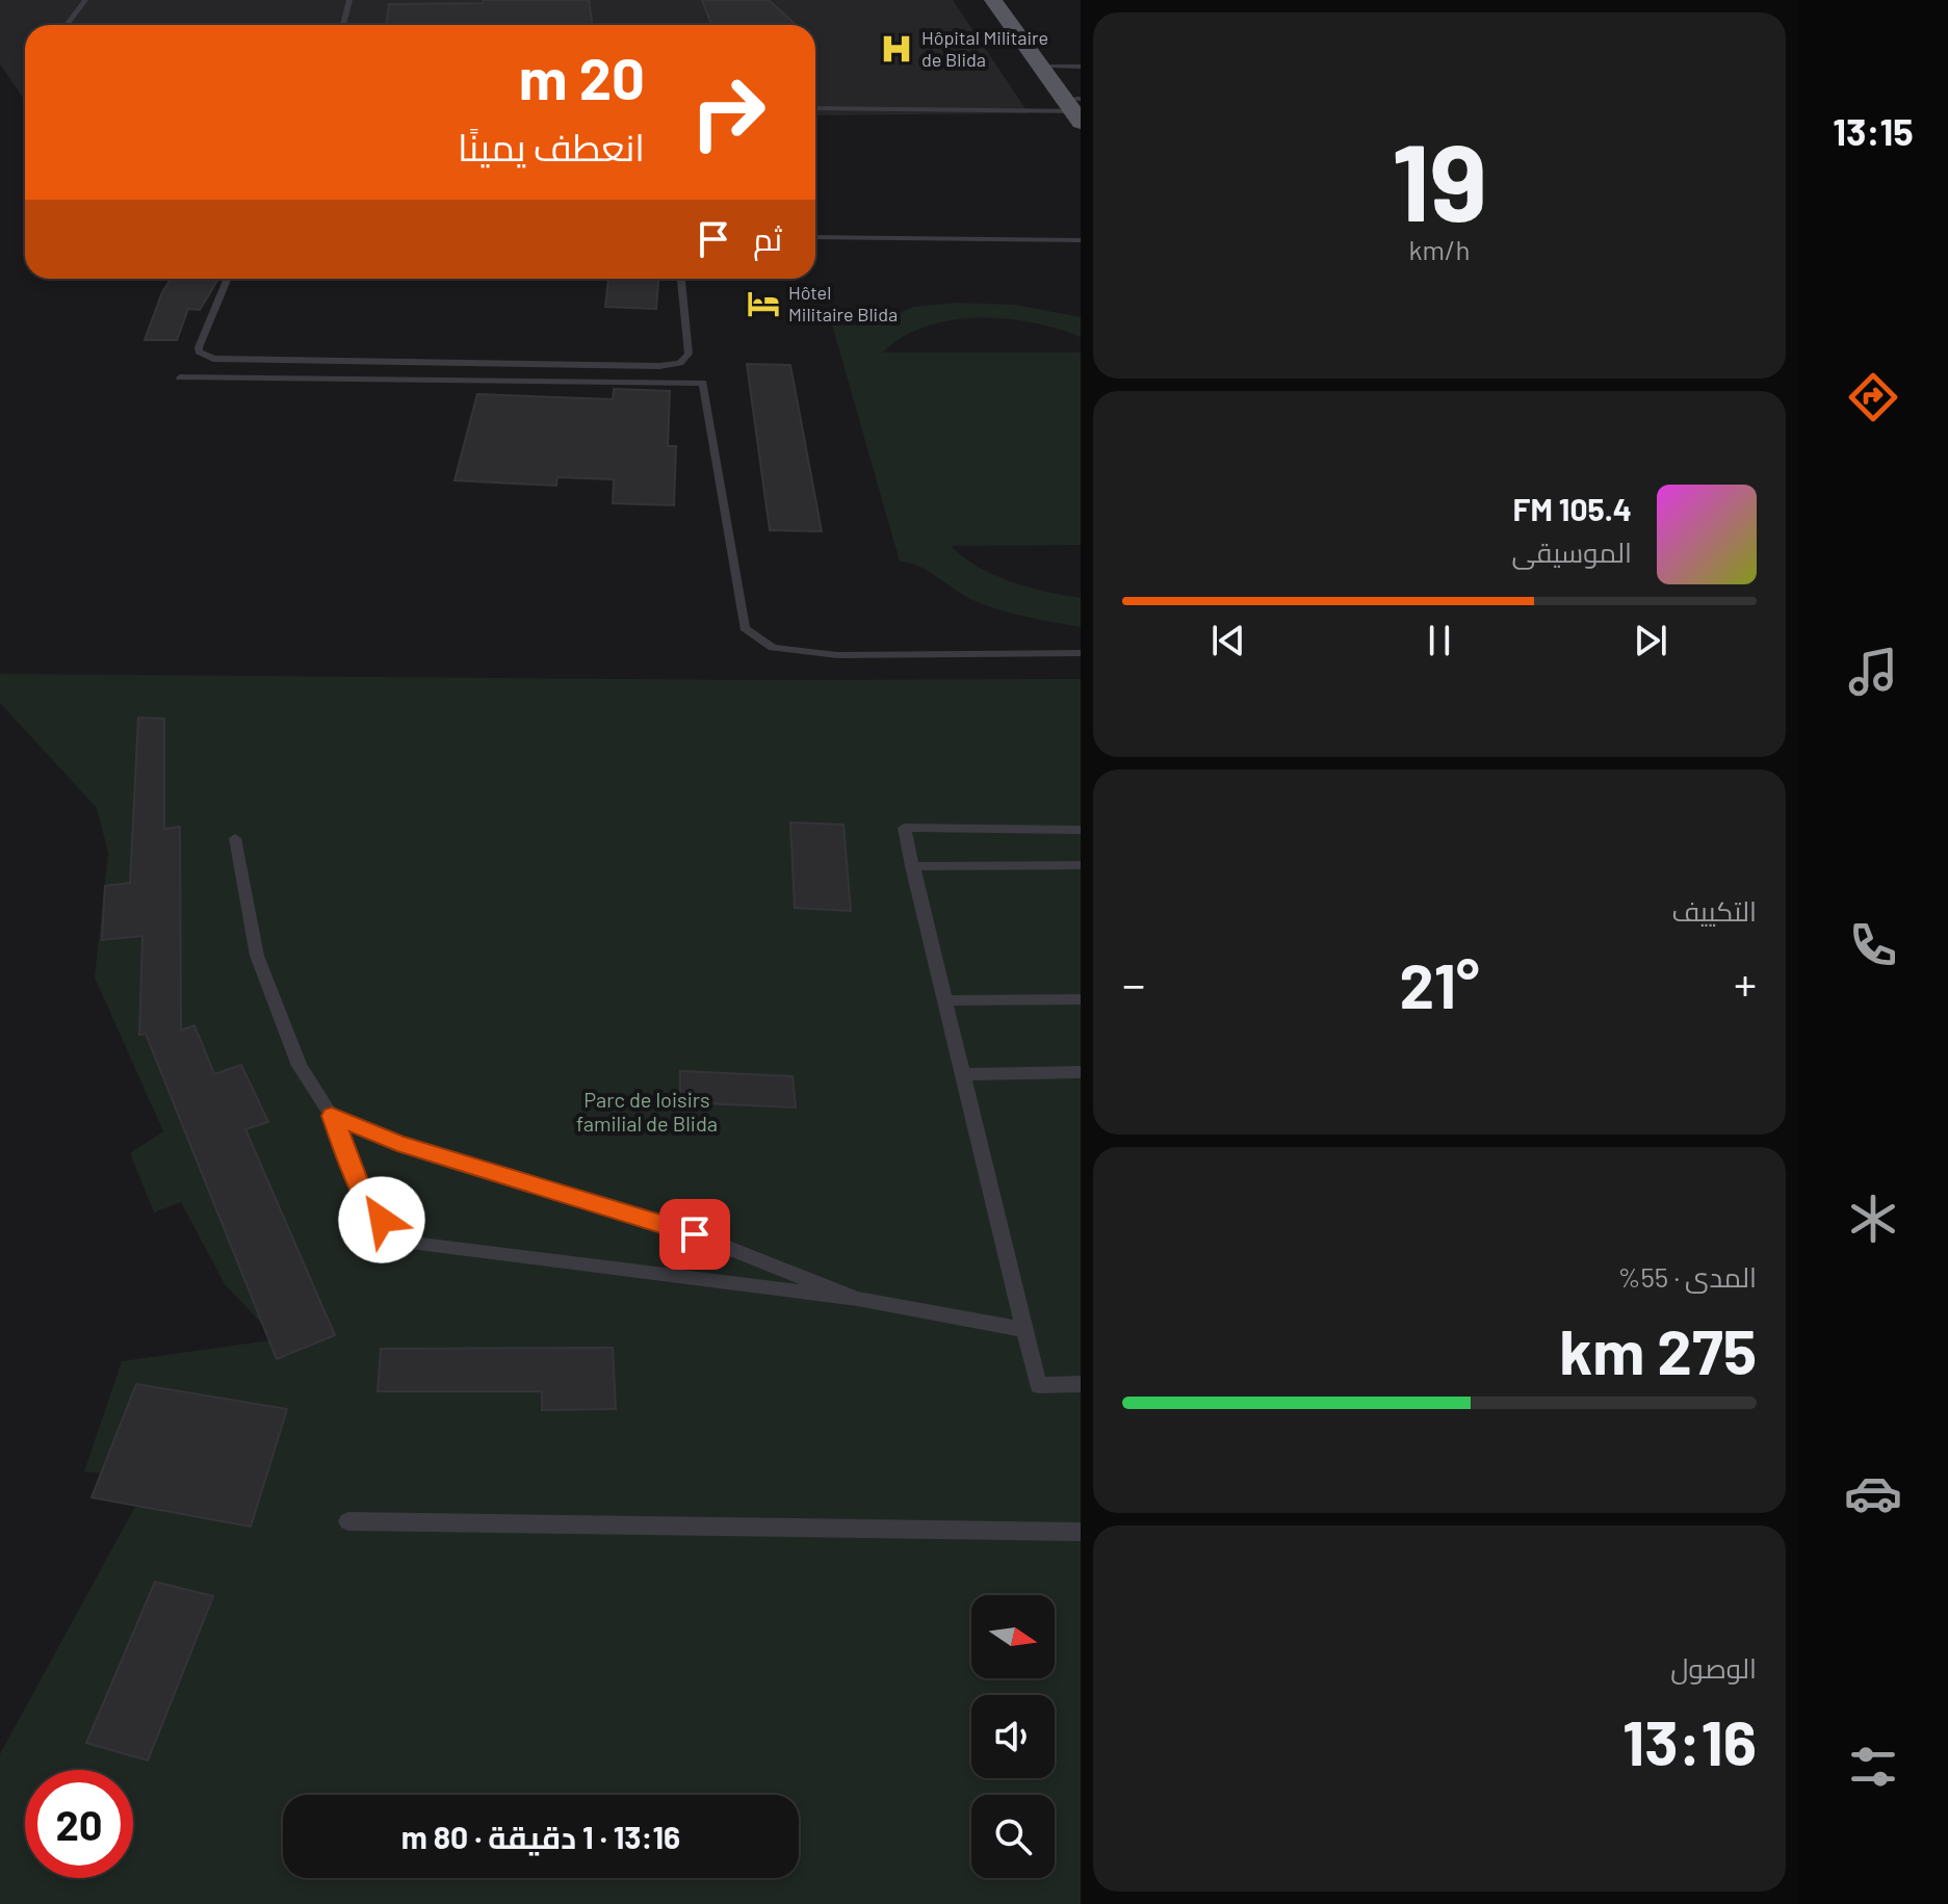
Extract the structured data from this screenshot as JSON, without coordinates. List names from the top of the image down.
{
  "parks": ["Parc de loisirs familial de Blida"],
  "places": {
    "hospital": ["Hôpital Militaire de Blida"],
    "hotel": ["Hôtel Militaire Blida"]
  },
  "north": "right",
  "page": {
    "tabs": "13:15",
    "tile": [
      ["19", "km/h"],
      "التكييف",
      ["المدى · 55%", "275 km"],
      ["الوصول", "13:16"]
    ],
    "turn": ["20 m", "انعطف يمينًا"],
    "then": "ثم",
    "song": ["105.4 FM", "الموسيقى"],
    "heat": ["−", "21°", "+"],
    "limit": "20",
    "trip": "13:16 · 1 دقيقة · 80 m"
  }
}
